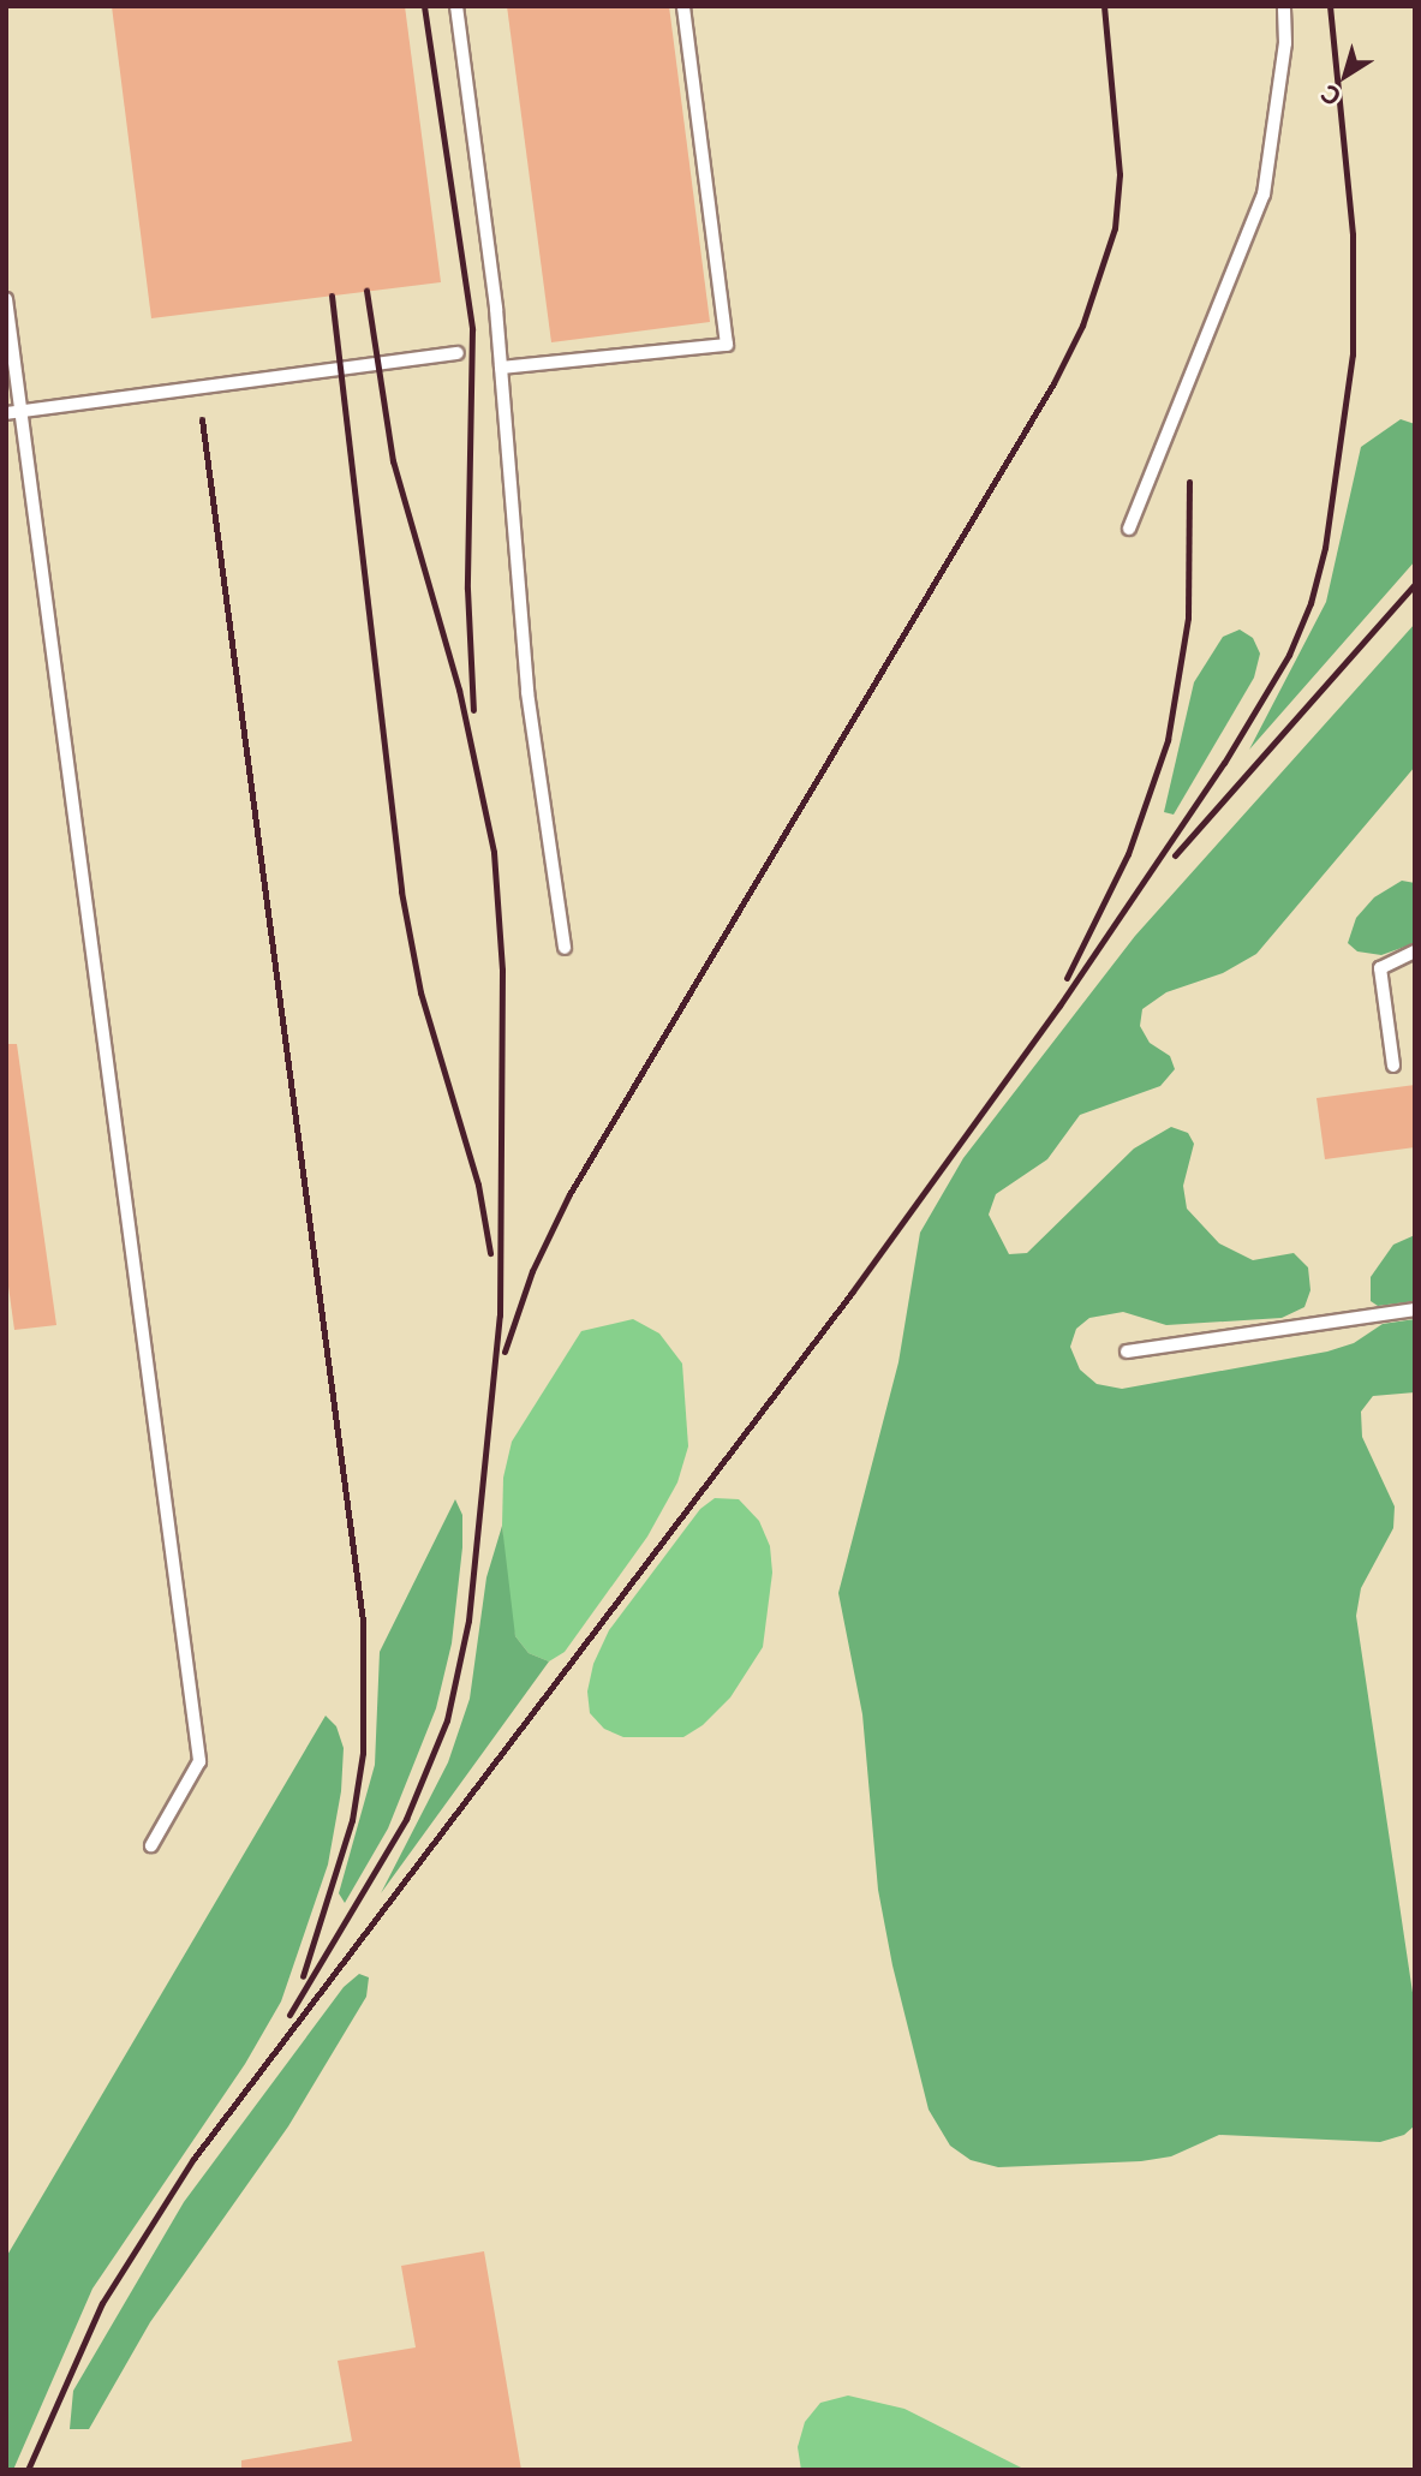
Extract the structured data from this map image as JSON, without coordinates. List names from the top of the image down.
{
  "north": "bottom left"
}
